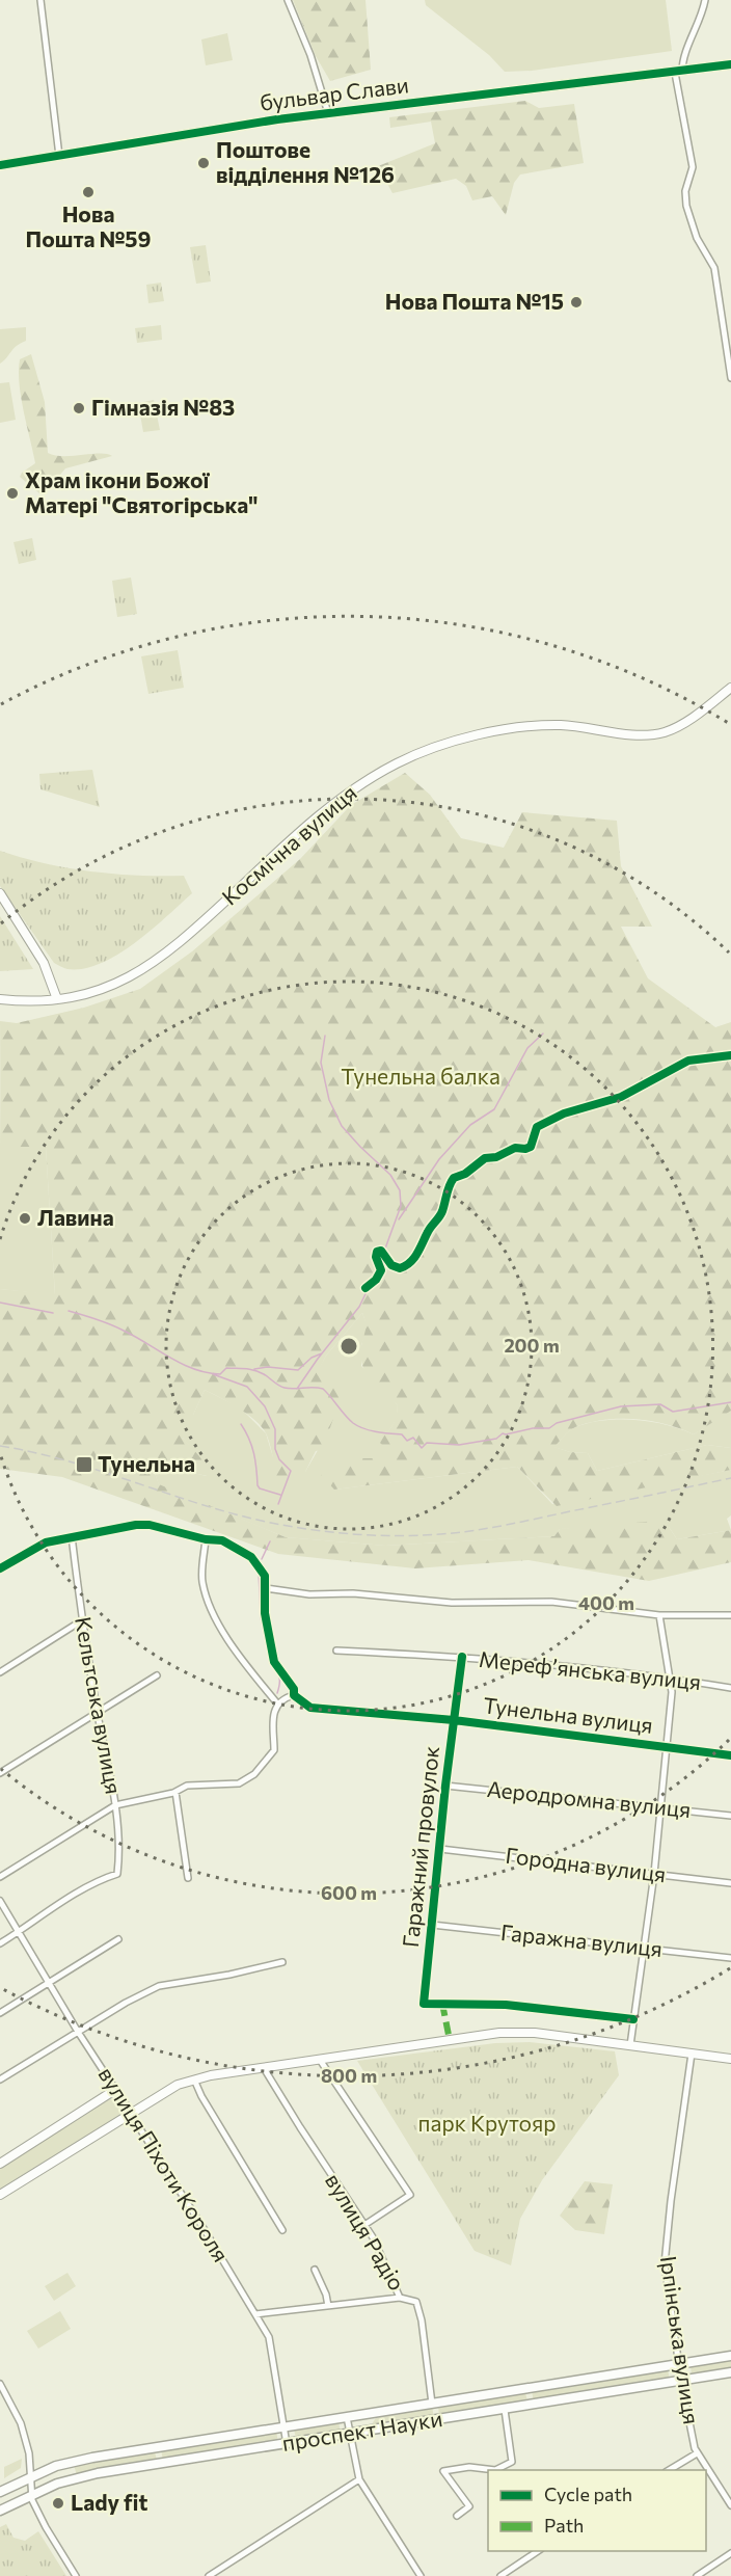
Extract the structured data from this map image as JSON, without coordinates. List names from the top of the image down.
{
  "streets": {
    "main road": [
      "бульвар Слави",
      "Космічна вулиця",
      "вулиця Піхоти Короля",
      "проспект Науки"
    ],
    "street": [
      "Мерефʼянська вулиця",
      "Кельтська вулиця",
      "Тунельна вулиця",
      "Аеродромна вулиця",
      "Гаражний провулок",
      "Городна вулиця",
      "Гаражна вулиця",
      "вулиця Радіо",
      "Ірпінська вулиця"
    ]
  },
  "crossings": [
    ["Мерефʼянська вулиця", "Гаражний провулок"],
    ["Кельтська вулиця", "вулиця Піхоти Короля"],
    ["Тунельна вулиця", "Гаражний провулок"],
    ["Аеродромна вулиця", "Гаражний провулок"],
    ["Гаражний провулок", "Городна вулиця"],
    ["Гаражний провулок", "Гаражна вулиця"],
    ["вулиця Піхоти Короля", "проспект Науки"],
    ["вулиця Радіо", "проспект Науки"],
    ["Ірпінська вулиця", "проспект Науки"]
  ],
  "parks": ["Тунельна балка", "парк Крутояр"],
  "places": {
    "other": [
      "Поштове відділення №126",
      "Нова Пошта №59",
      "Нова Пошта №15",
      "Гімназія №83",
      "Храм ікони Божої Матері \"Святогірська\"",
      "Лавина",
      "Lady fit"
    ],
    "transit": ["Тунельна"]
  },
  "legend": ["Cycle path", "Path"],
  "rings": [
    "200 m",
    "400 m",
    "600 m",
    "800 m"
  ]
}
